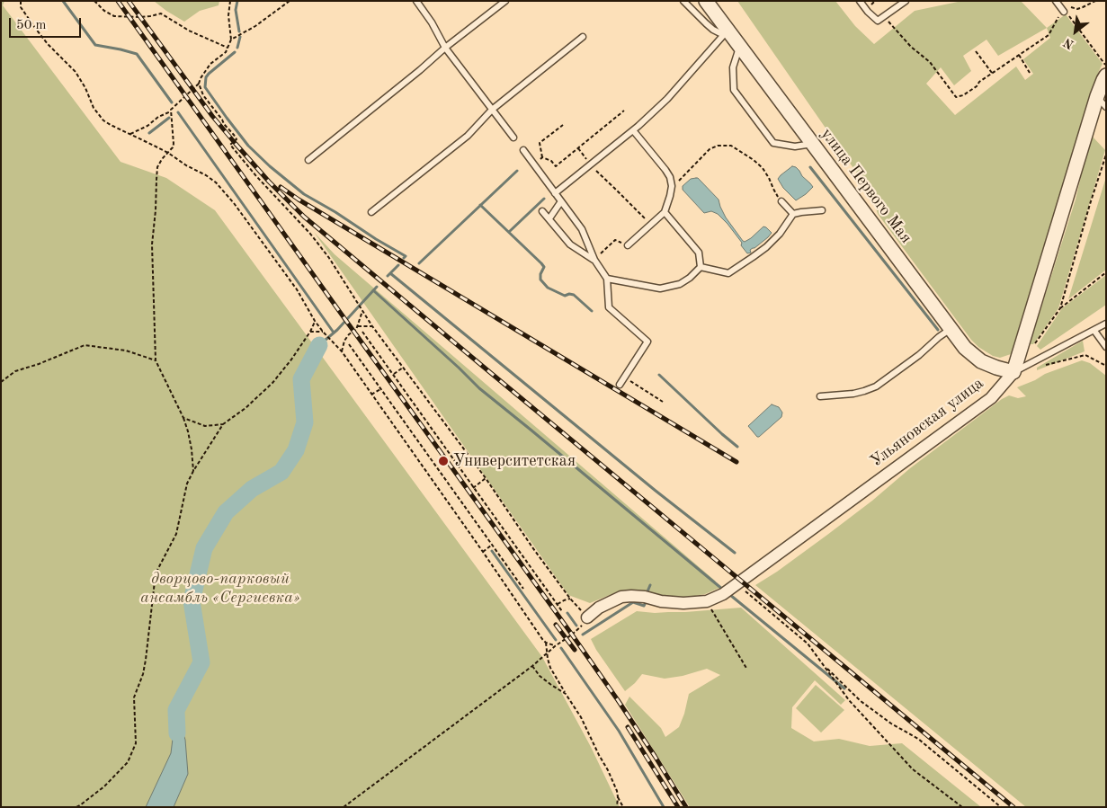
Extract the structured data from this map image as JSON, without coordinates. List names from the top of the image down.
{
  "streets": {
    "street": ["улица Первого Мая", "Ульяновская улица"]
  },
  "crossings": [
    ["улица Первого Мая", "Ульяновская улица"]
  ],
  "parks": ["дворцово-парковый ансамбль «Сергиевка»"],
  "places": ["Университетская"],
  "scale_bar": "50 m",
  "north": "bottom left"
}
